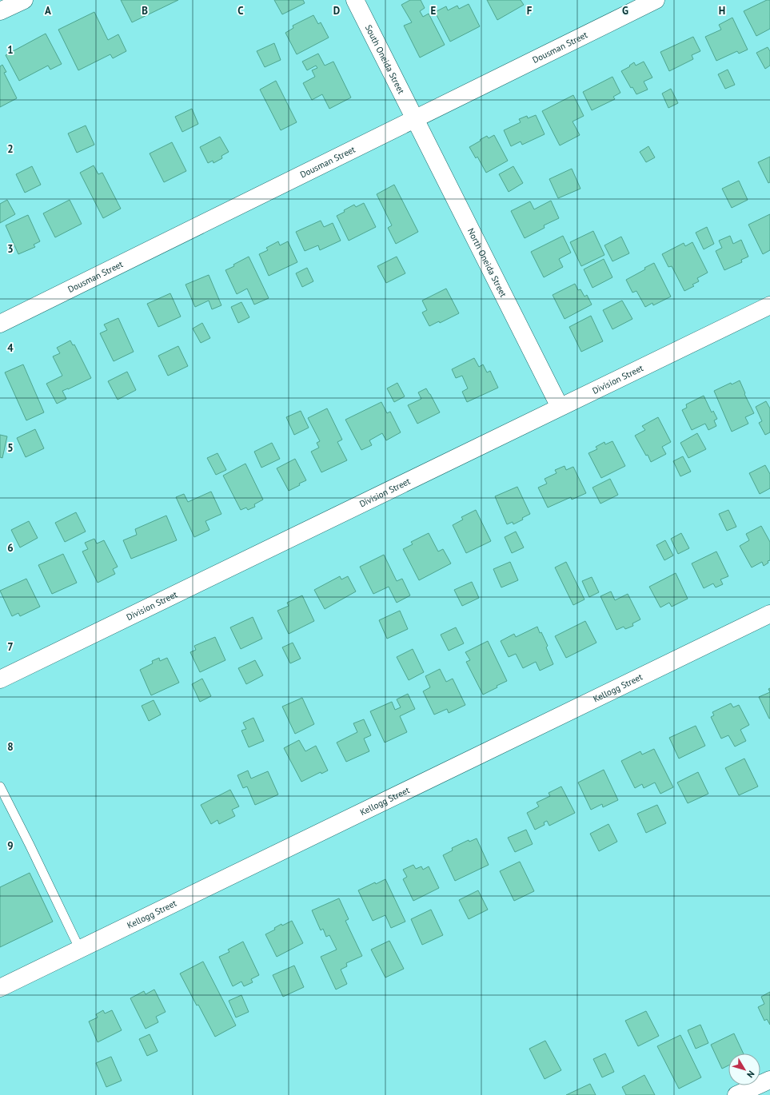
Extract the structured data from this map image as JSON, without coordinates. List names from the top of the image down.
{
  "streets": {
    "street": [
      "Dousman Street",
      "South Oneida Street",
      "North Oneida Street",
      "Division Street",
      "Kellogg Street"
    ]
  },
  "crossings": [
    ["Dousman Street", "South Oneida Street"],
    ["Dousman Street", "North Oneida Street"],
    ["South Oneida Street", "North Oneida Street"],
    ["North Oneida Street", "Division Street"]
  ],
  "north": "bottom right",
  "grid": {
    "columns": [
      "A",
      "B",
      "C",
      "D",
      "E",
      "F",
      "G",
      "H"
    ],
    "rows": [
      "1",
      "2",
      "3",
      "4",
      "5",
      "6",
      "7",
      "8",
      "9"
    ]
  }
}
